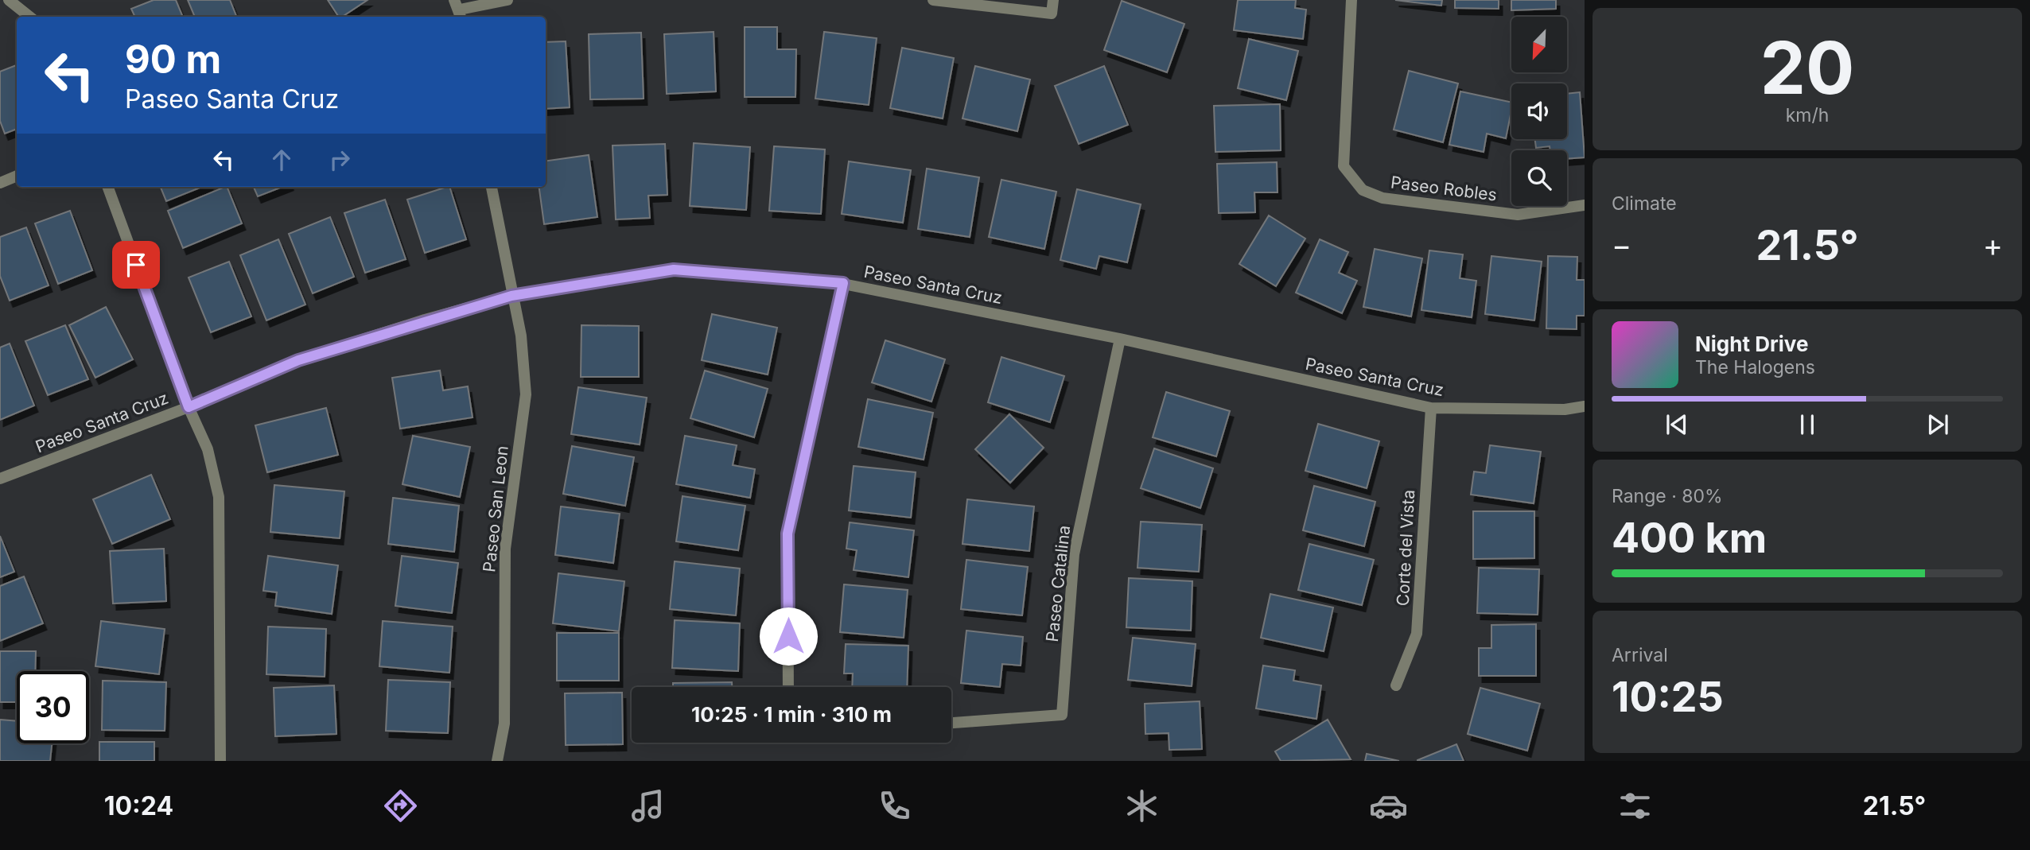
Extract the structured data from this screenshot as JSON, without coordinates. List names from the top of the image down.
{
  "streets": {
    "street": [
      "Paseo Robles",
      "Paseo Santa Cruz",
      "Paseo San Leon",
      "Corte del Vista",
      "Paseo Catalina"
    ]
  },
  "crossings": [
    ["Paseo Santa Cruz", "Paseo San Leon"],
    ["Paseo Santa Cruz", "Corte del Vista"],
    ["Paseo Santa Cruz", "Paseo Catalina"]
  ],
  "north": "bottom left",
  "page": {
    "tile": [
      ["20", "km/h"],
      "Climate",
      ["Range · 80%", "400 km"],
      ["Arrival", "10:25"]
    ],
    "turn": ["90 m", "Paseo Santa Cruz"],
    "heat": ["−", "21.5°", "+"],
    "song": ["Night Drive", "The Halogens"],
    "limit": "30",
    "trip": "10:25 · 1 min · 310 m",
    "tabs": ["10:24", "21.5°"]
  }
}
